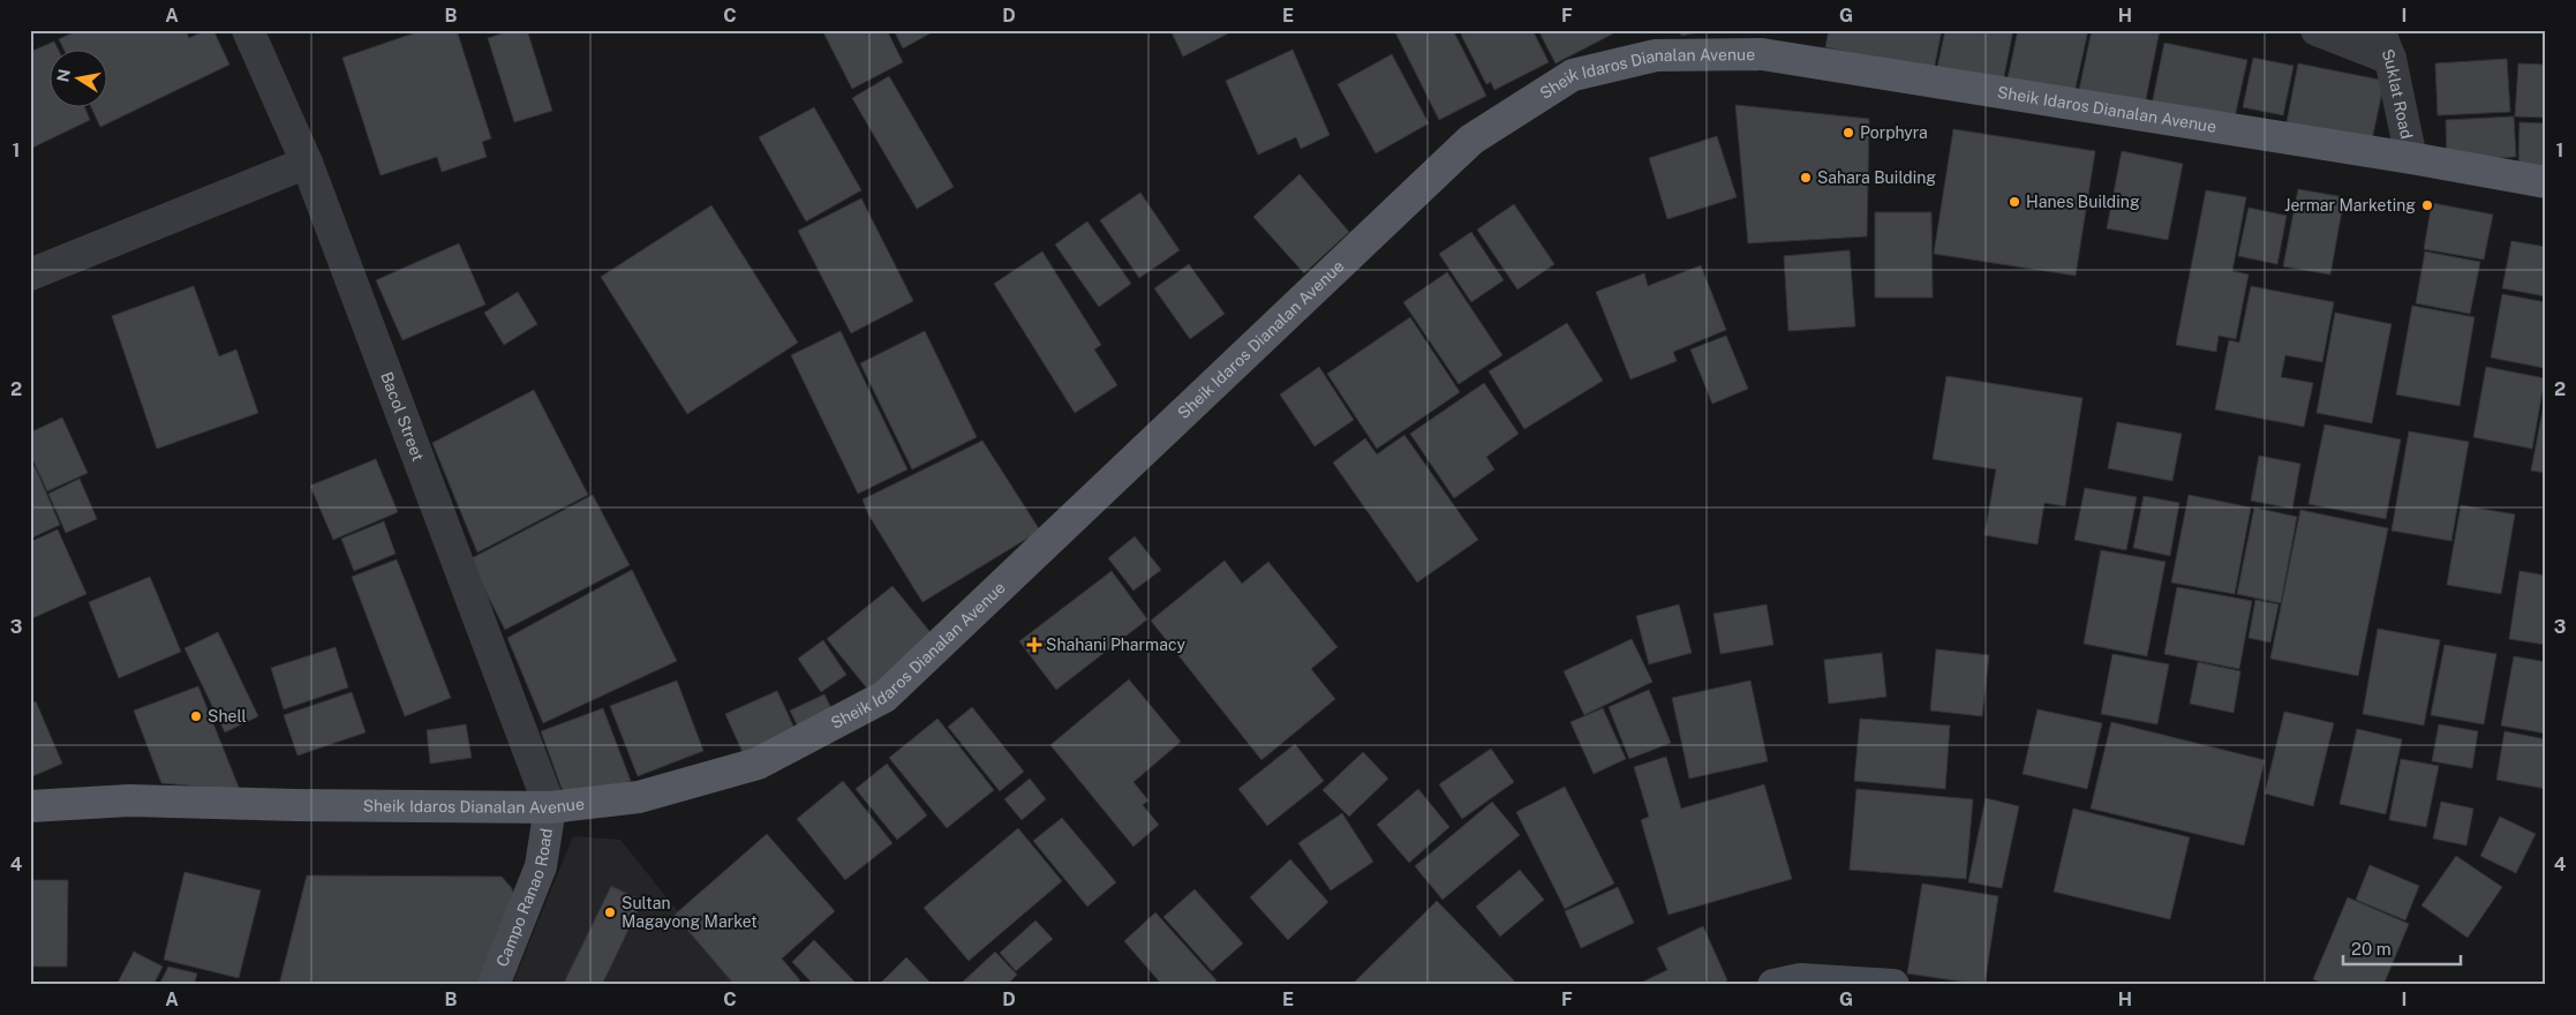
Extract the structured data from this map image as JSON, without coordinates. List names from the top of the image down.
{
  "streets": {
    "main road": ["Sheik Idaros Dianalan Avenue", "Campo Ranao Road"],
    "street": ["Suklat Road", "Bacol Street"]
  },
  "crossings": [
    ["Sheik Idaros Dianalan Avenue", "Suklat Road"],
    ["Sheik Idaros Dianalan Avenue", "Bacol Street"],
    ["Sheik Idaros Dianalan Avenue", "Campo Ranao Road"],
    ["Bacol Street", "Campo Ranao Road"]
  ],
  "places": {
    "other": [
      "Porphyra",
      "Sahara Building",
      "Hanes Building",
      "Jermar Marketing",
      "Shell",
      "Sultan Magayong Market"
    ],
    "health": ["Shahani Pharmacy"]
  },
  "scale_bar": "20 m",
  "north": "left",
  "grid": {
    "columns": [
      "A",
      "B",
      "C",
      "D",
      "E",
      "F",
      "G",
      "H",
      "I"
    ],
    "rows": [
      "1",
      "2",
      "3",
      "4"
    ]
  }
}
